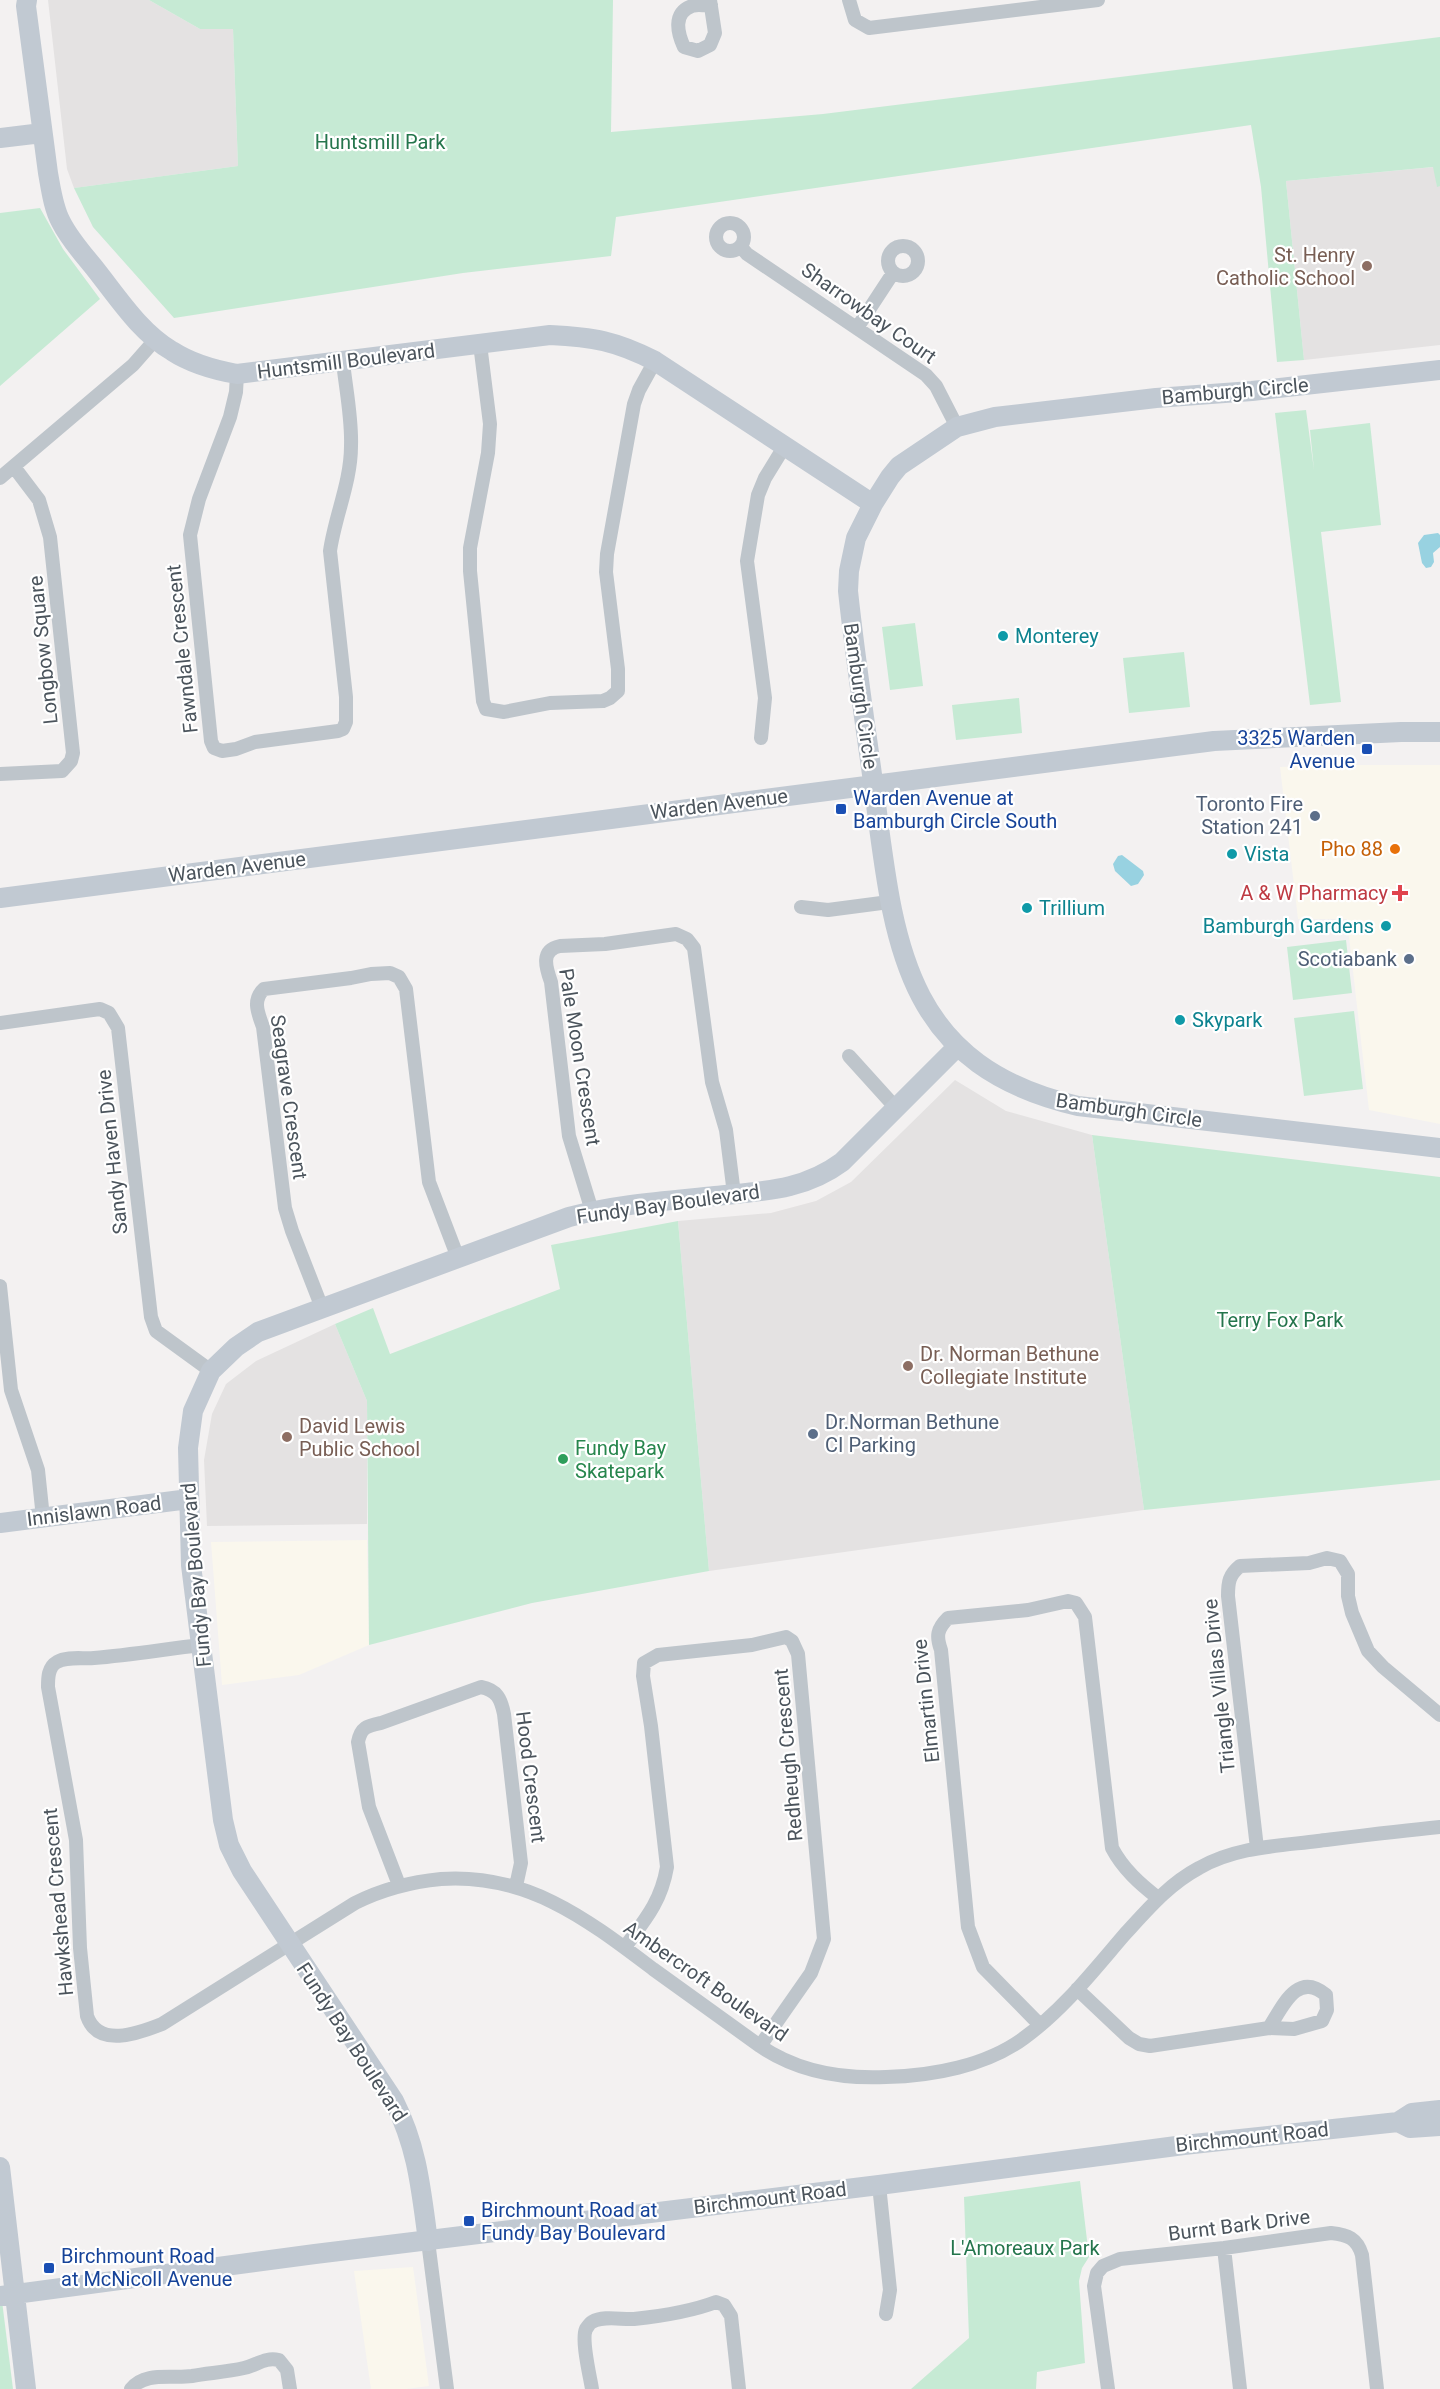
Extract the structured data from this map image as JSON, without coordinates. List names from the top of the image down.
{
  "streets": {
    "street": [
      "Sharrowbay Court",
      "Huntsmill Boulevard",
      "Bamburgh Circle",
      "Fawndale Crescent",
      "Longbow Square",
      "Warden Avenue",
      "Pale Moon Crescent",
      "Seagrave Crescent",
      "Sandy Haven Drive",
      "Fundy Bay Boulevard",
      "Innislawn Road",
      "Triangle Villas Drive",
      "Elmartin Drive",
      "Redheugh Crescent",
      "Hood Crescent",
      "Hawkshead Crescent",
      "Ambercroft Boulevard",
      "Birchmount Road",
      "Burnt Bark Drive"
    ]
  },
  "crossings": [
    ["Sharrowbay Court", "Bamburgh Circle"],
    ["Huntsmill Boulevard", "Bamburgh Circle"],
    ["Huntsmill Boulevard", "Fawndale Crescent"],
    ["Bamburgh Circle", "Warden Avenue"],
    ["Bamburgh Circle", "Fundy Bay Boulevard"],
    ["Pale Moon Crescent", "Fundy Bay Boulevard"],
    ["Seagrave Crescent", "Fundy Bay Boulevard"],
    ["Sandy Haven Drive", "Fundy Bay Boulevard"],
    ["Fundy Bay Boulevard", "Innislawn Road"],
    ["Fundy Bay Boulevard", "Hawkshead Crescent"],
    ["Fundy Bay Boulevard", "Ambercroft Boulevard"],
    ["Fundy Bay Boulevard", "Birchmount Road"],
    ["Triangle Villas Drive", "Ambercroft Boulevard"],
    ["Elmartin Drive", "Ambercroft Boulevard"],
    ["Redheugh Crescent", "Ambercroft Boulevard"],
    ["Hood Crescent", "Ambercroft Boulevard"],
    ["Hawkshead Crescent", "Ambercroft Boulevard"]
  ],
  "parks": ["Huntsmill Park", "Terry Fox Park", "L'Amoreaux Park"],
  "places": {
    "other": [
      "St. Henry Catholic School",
      "Monterey",
      "Toronto Fire Station 241",
      "Pho 88",
      "Vista",
      "Trillium",
      "Bamburgh Gardens",
      "Scotiabank",
      "Skypark",
      "Dr. Norman Bethune Collegiate Institute",
      "Dr.Norman Bethune CI Parking",
      "David Lewis Public School",
      "Fundy Bay Skatepark"
    ],
    "transit": [
      "3325 Warden Avenue",
      "Warden Avenue at Bamburgh Circle South",
      "Birchmount Road at Fundy Bay Boulevard",
      "Birchmount Road at McNicoll Avenue"
    ],
    "health": ["A & W Pharmacy"]
  }
}
